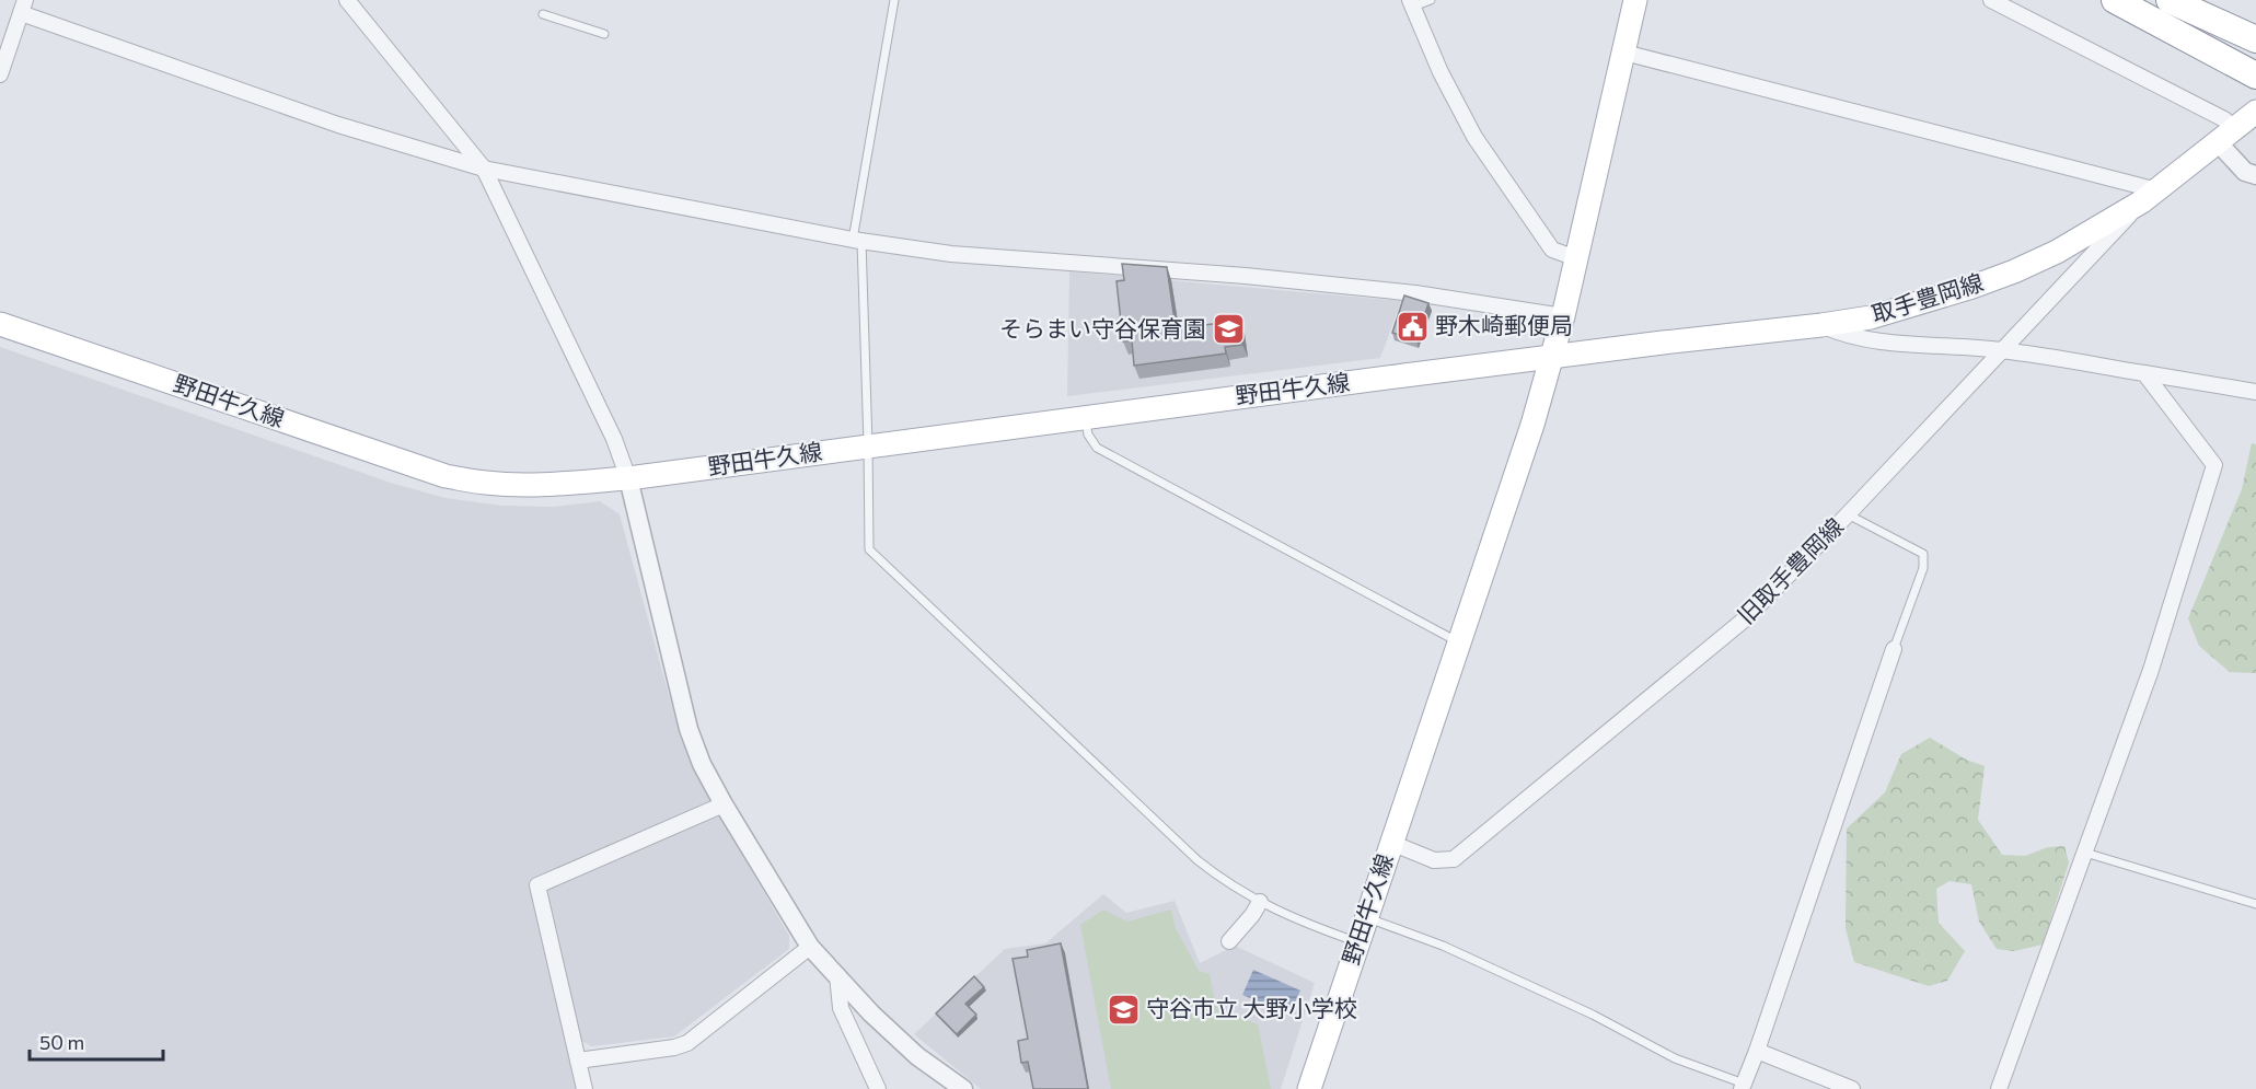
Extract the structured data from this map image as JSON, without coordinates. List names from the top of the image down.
{
  "streets": {
    "main road": ["取手豊岡線", "野田牛久線"],
    "street": ["旧取手豊岡線"]
  },
  "crossings": [
    ["取手豊岡線", "野田牛久線"],
    ["取手豊岡線", "旧取手豊岡線"],
    ["野田牛久線", "旧取手豊岡線"]
  ],
  "places": {
    "public building": ["野木崎郵便局"],
    "school or university": ["そらまい守谷保育園", "守谷市立 大野小学校"]
  },
  "scale_bar": "50 m"
}
